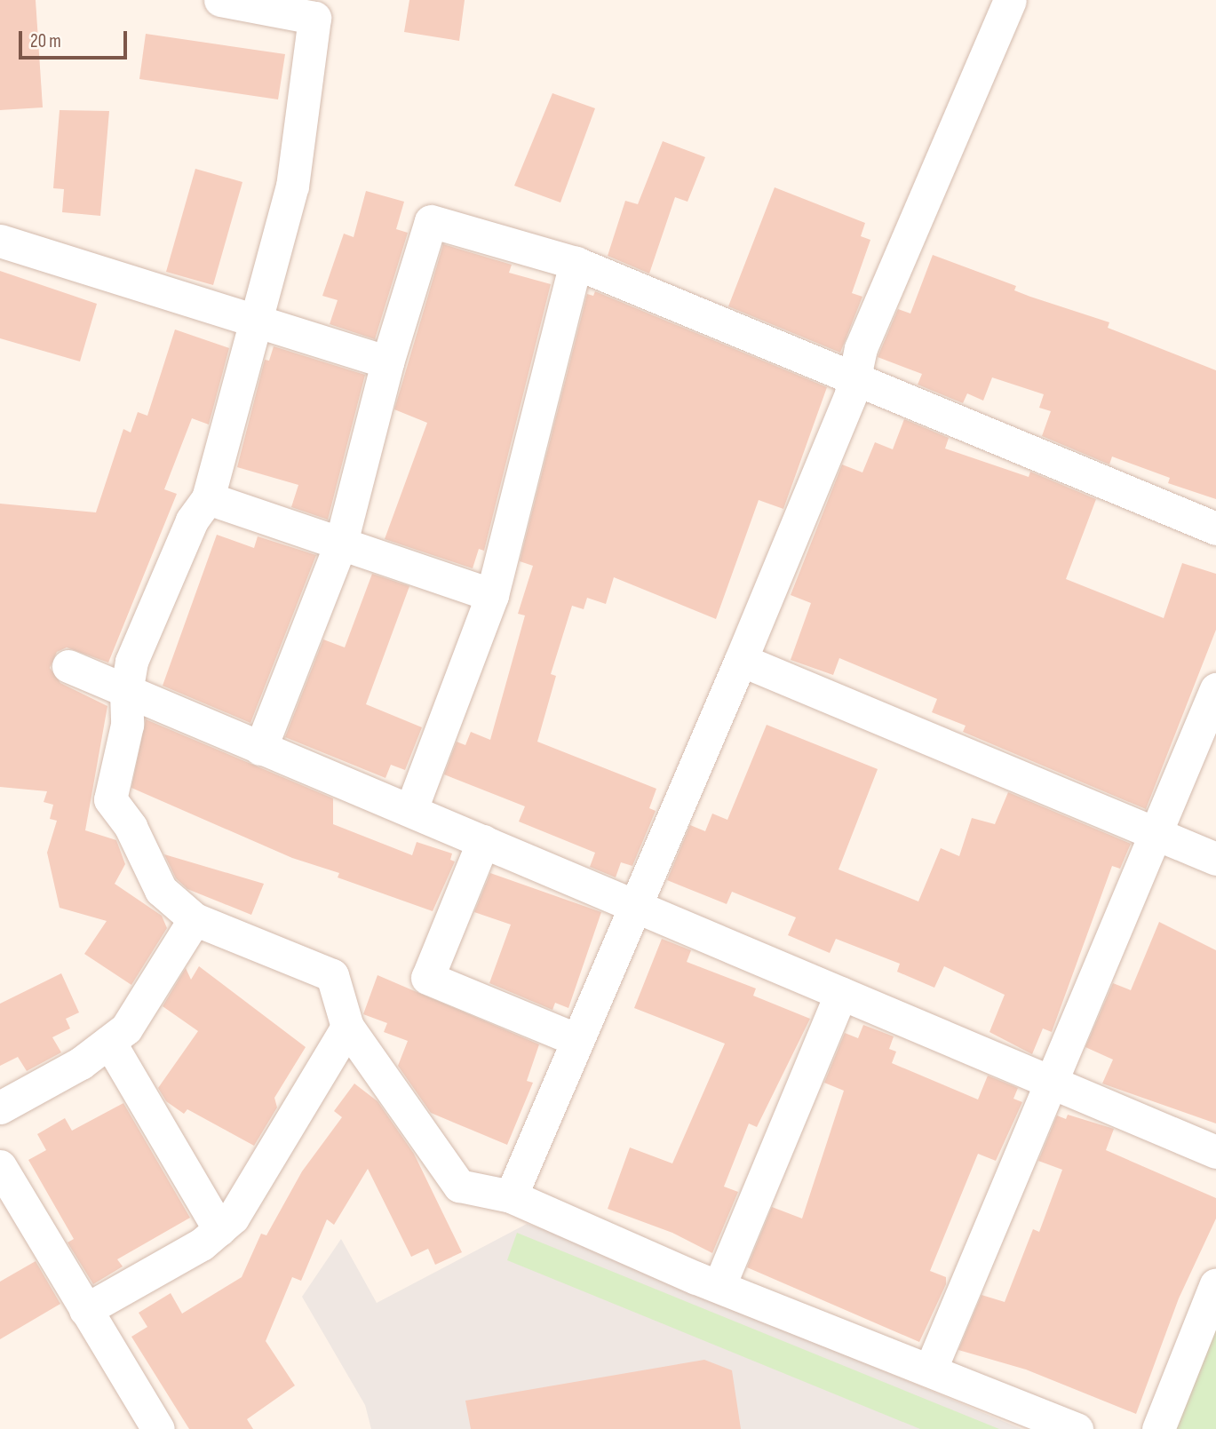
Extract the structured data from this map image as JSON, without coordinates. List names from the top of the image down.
{
  "scale_bar": "20 m"
}
